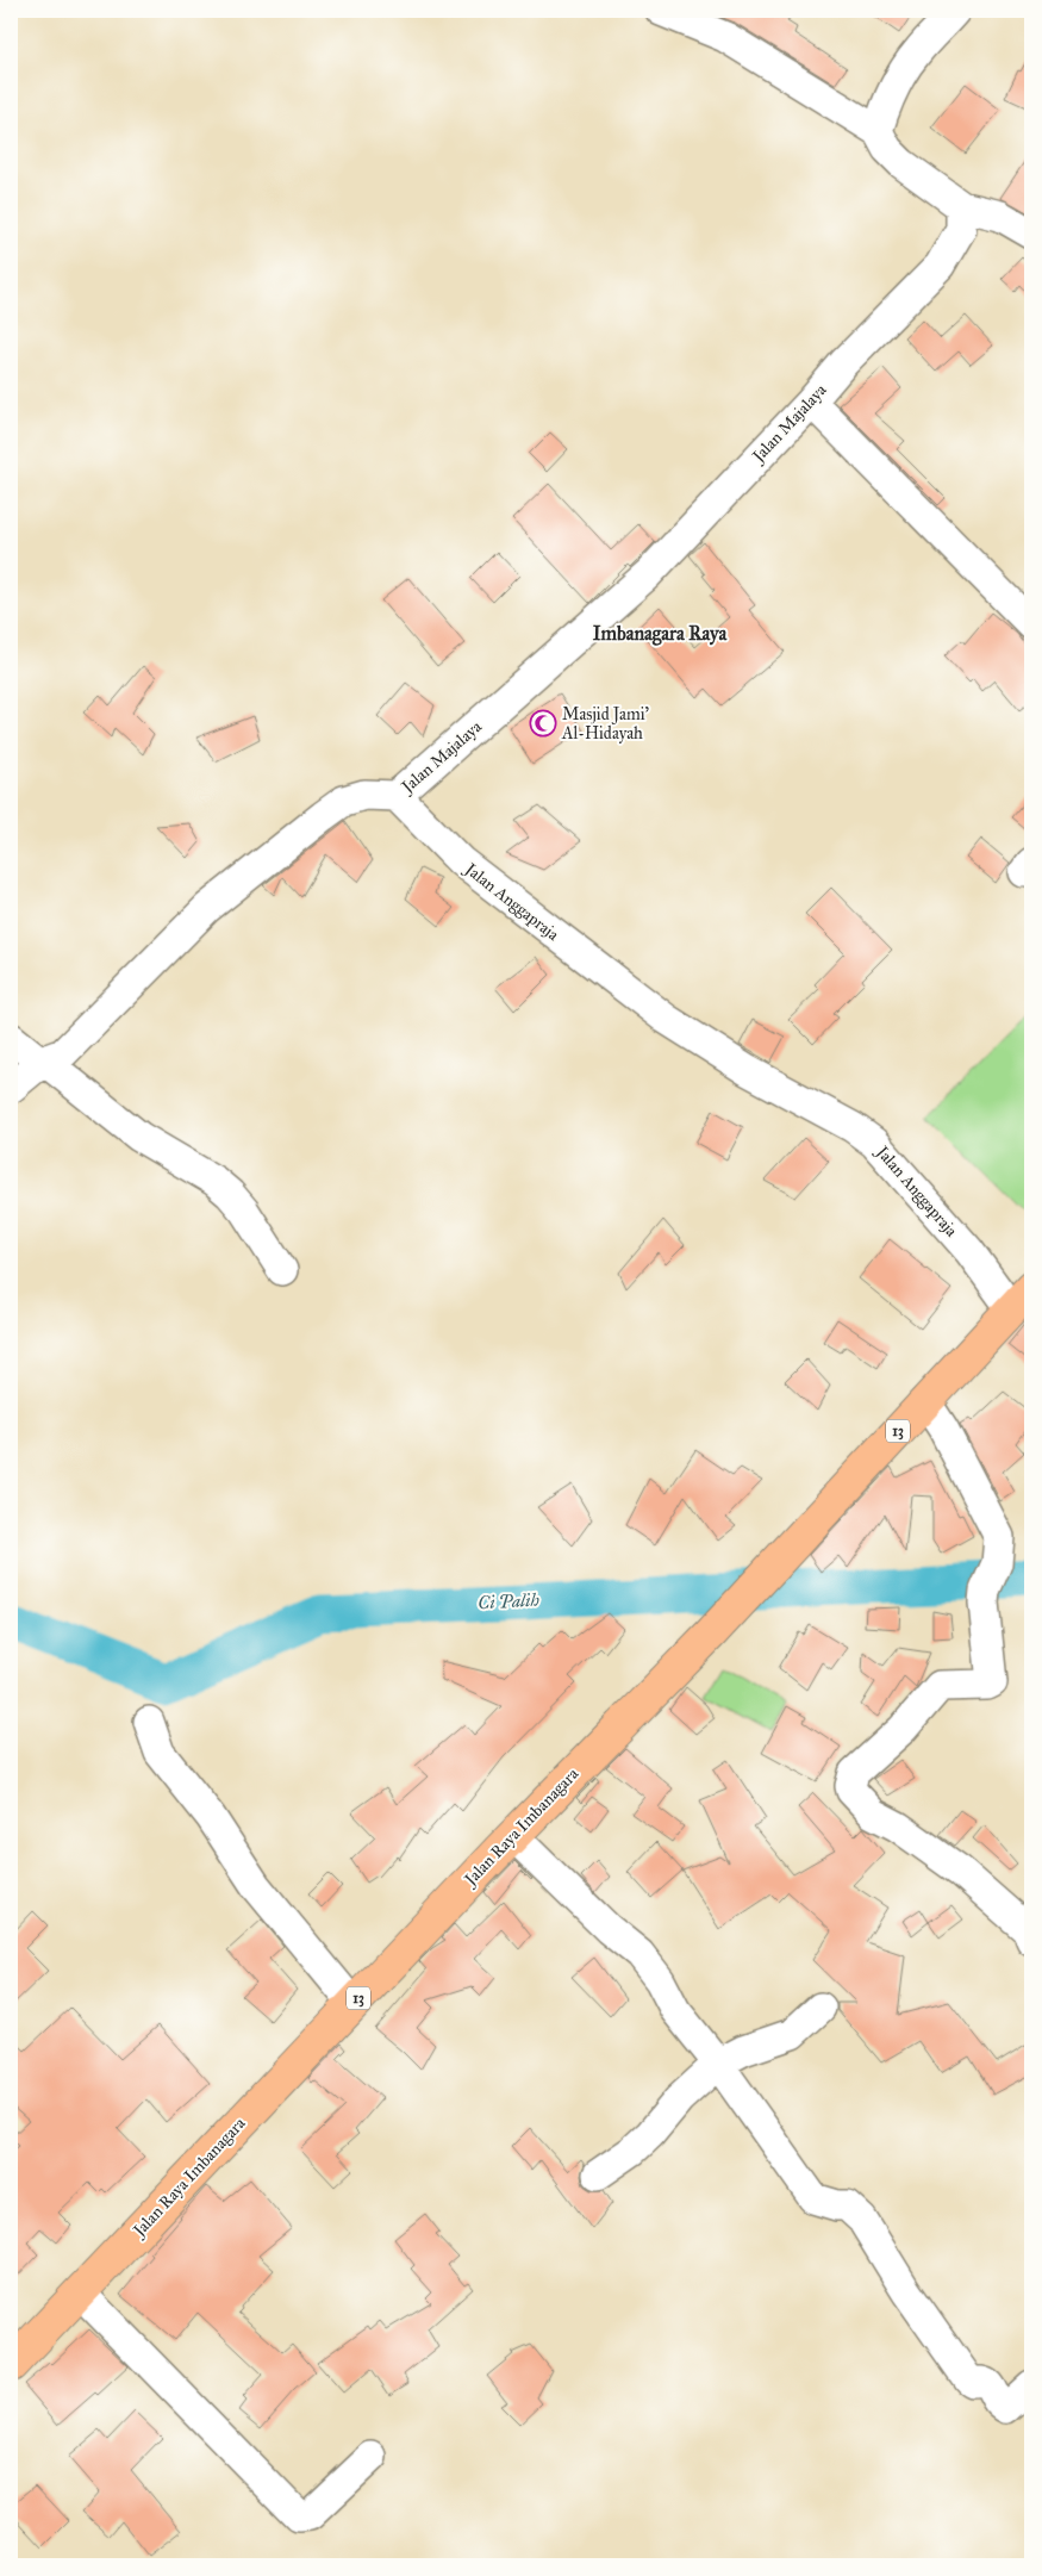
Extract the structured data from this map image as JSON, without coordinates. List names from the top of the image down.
{
  "streets": {
    "highway": ["13", "Jalan Raya Imbanagara"],
    "street": ["Jalan Majalaya", "Jalan Anggapraja"]
  },
  "crossings": [
    ["Jalan Majalaya", "Jalan Anggapraja"],
    ["Jalan Anggapraja", "Jalan Raya Imbanagara"]
  ],
  "districts": ["Imbanagara Raya"],
  "water": ["Ci Palih"],
  "places": {
    "mosque": ["Masjid Jami' Al-Hidayah"]
  }
}
